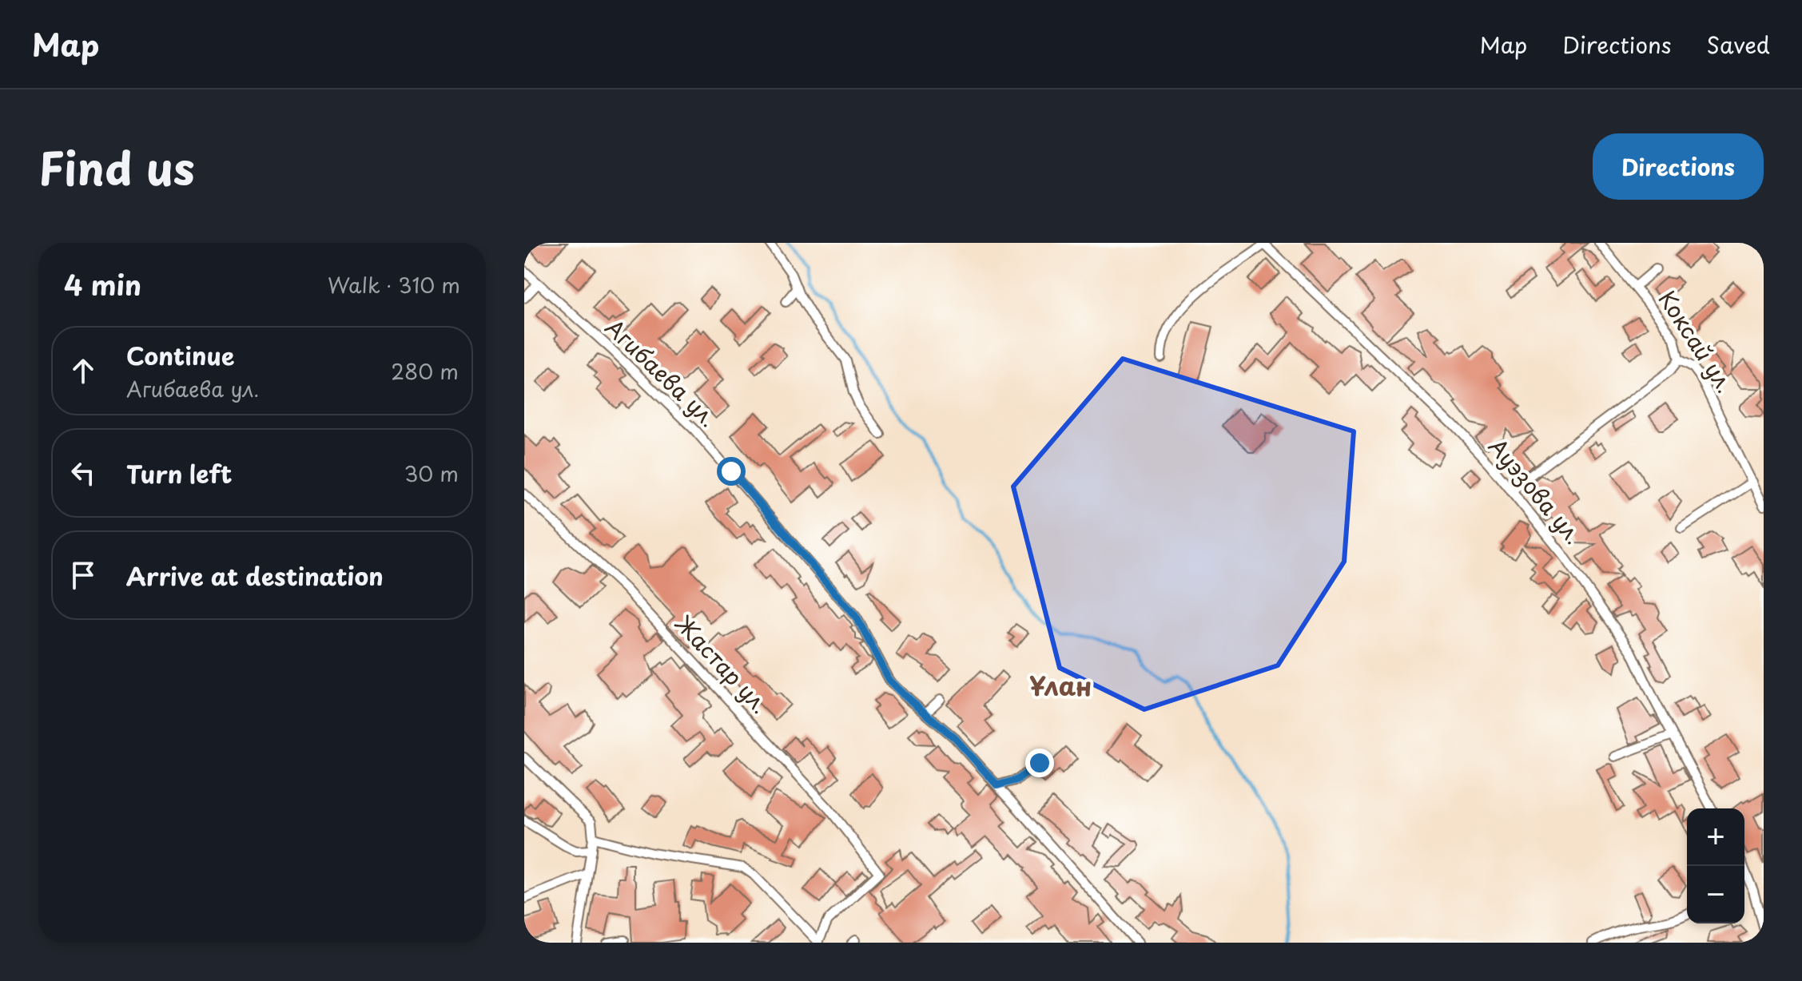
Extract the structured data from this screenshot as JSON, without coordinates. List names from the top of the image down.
{
  "streets": {
    "street": [
      "Коксай ул.",
      "Агибаева ул.",
      "Ауэзова ул.",
      "Жастар ул."
    ]
  },
  "districts": ["Ұлан"],
  "page": {
    "header": "Map",
    "nav": ["Map", "Directions", "Saved"],
    "title": "Find us",
    "buttons": "Directions",
    "heading": ["4 min", "Walk · 310 m"],
    "list": [
      ["Continue", "Агибаева ул.", "280 m"],
      ["Turn left", "30 m"],
      "Arrive at destination"
    ],
    "map_buttons": ["+", "−"]
  }
}
